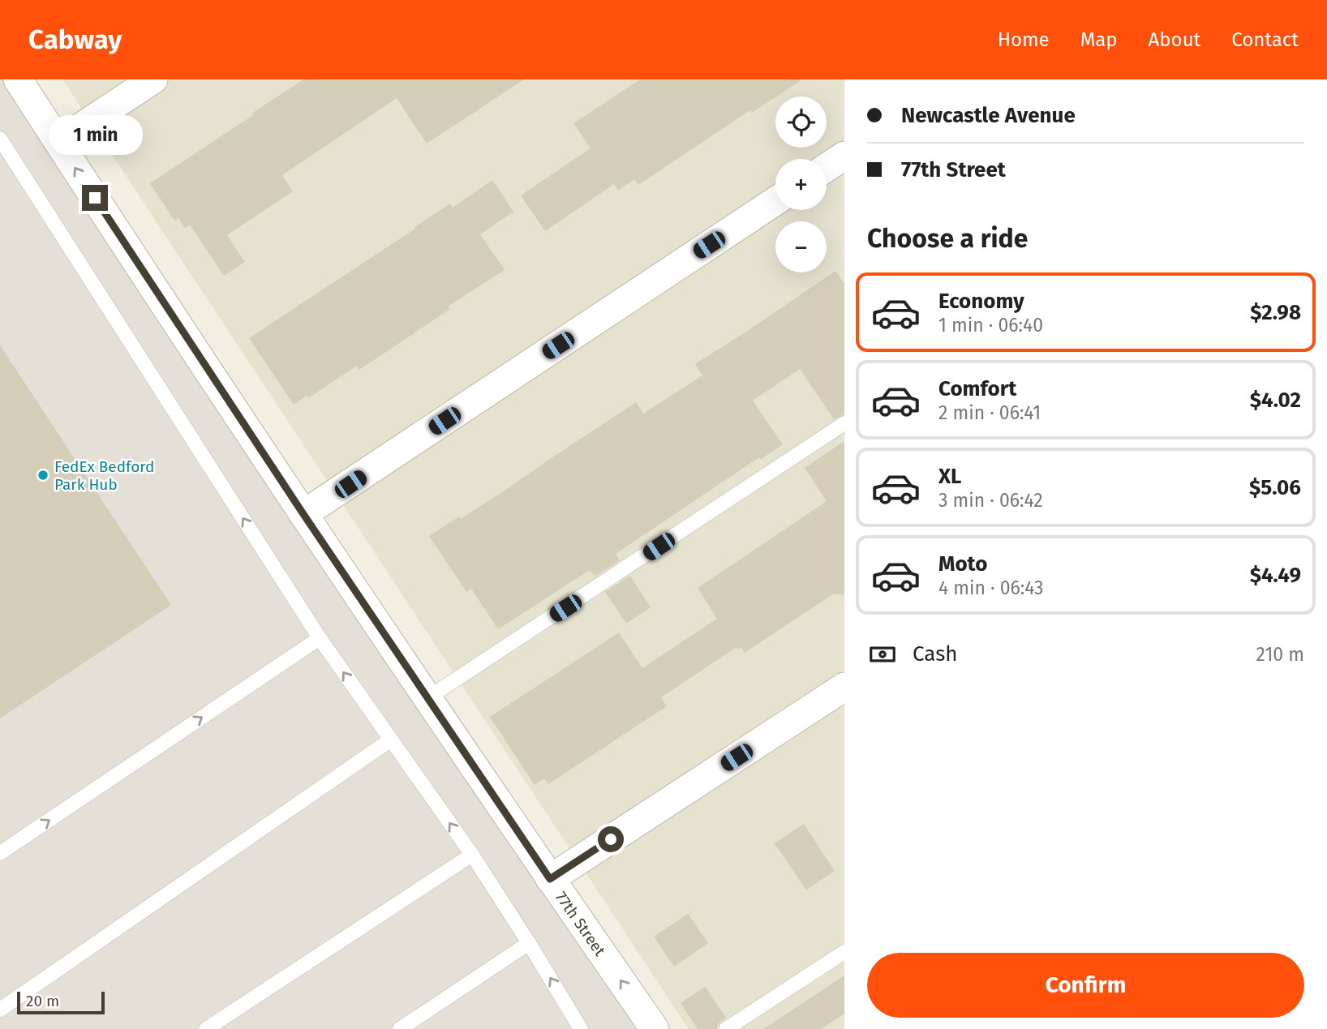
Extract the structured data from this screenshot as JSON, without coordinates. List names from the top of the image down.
{
  "streets": {
    "street": ["77th Street"]
  },
  "one_way": ["77th Street"],
  "places": ["FedEx Bedford Park Hub"],
  "scale_bar": "20 m",
  "page": {
    "header": "Cabway",
    "nav": [
      "Home",
      "Map",
      "About",
      "Contact"
    ],
    "banner": ["Newcastle Avenue", "77th Street"],
    "map_buttons": ["+", "−"],
    "bubble": "1 min",
    "heading": "Choose a ride",
    "list": [
      {
        "name": "Economy",
        "note": "1 min · 06:40",
        "value": "$2.98"
      },
      {
        "name": "Comfort",
        "note": "2 min · 06:41",
        "value": "$4.02"
      },
      {
        "name": "XL",
        "note": "3 min · 06:42",
        "value": "$5.06"
      },
      {
        "name": "Moto",
        "note": "4 min · 06:43",
        "value": "$4.49"
      }
    ],
    "pay": ["Cash", "210 m"],
    "buttons": "Confirm",
    "scale": "20 m"
  }
}
